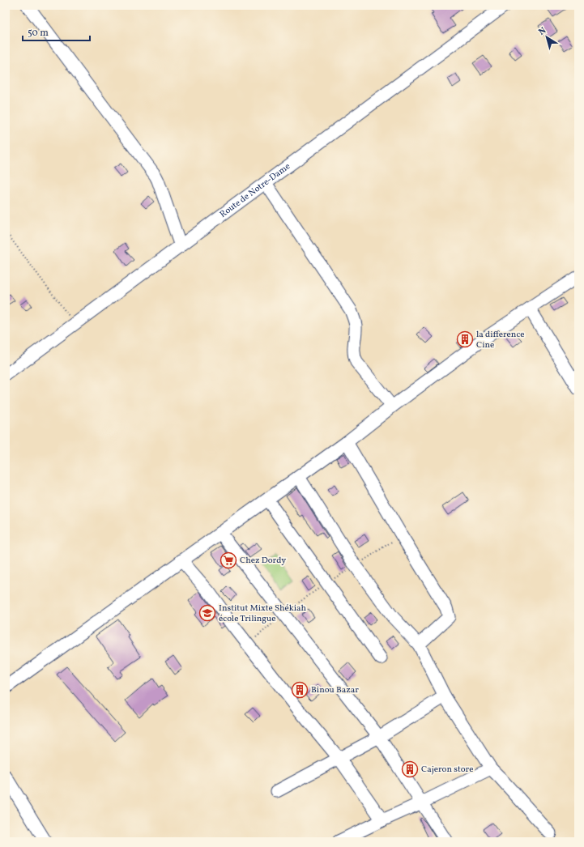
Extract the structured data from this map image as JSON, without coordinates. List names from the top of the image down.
{
  "streets": {
    "street": ["Route de Notre-Dame"]
  },
  "places": {
    "building": ["la difference Cine", "Binou Bazar", "Cajeron store"],
    "supermarket": ["Chez Dordy"],
    "school or university": ["Institut Mixte Shékiah école Trilingue"]
  },
  "scale_bar": "50 m",
  "north": "top left"
}
